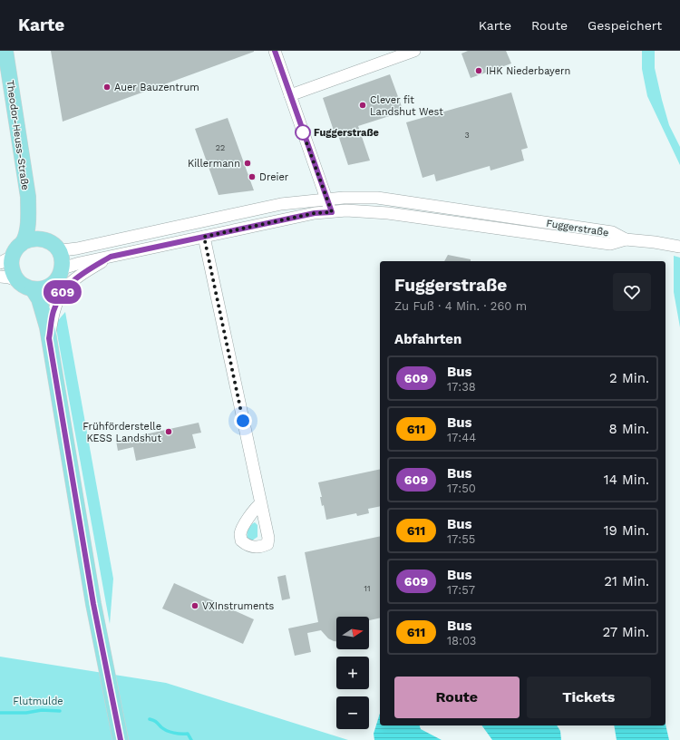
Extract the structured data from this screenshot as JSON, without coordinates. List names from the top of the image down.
{
  "streets": {
    "main road": ["Theodor-Heuss-Straße"],
    "street": ["Fuggerstraße"]
  },
  "crossings": [
    ["Theodor-Heuss-Straße", "Fuggerstraße"]
  ],
  "parks": ["Flutmulde"],
  "places": [
    "IHK Niederbayern",
    "Auer Bauzentrum",
    "Clever fit Landshut West",
    "Fuggerstraße",
    "Killermann",
    "Dreier",
    "Frühförderstelle KESS Landshut",
    "VXInstruments"
  ],
  "lines": ["bus line 609"],
  "house_numbers": ["3", "22", "11"],
  "north": "right",
  "page": {
    "header": "Karte",
    "nav": ["Karte", "Route", "Gespeichert"],
    "on_map": "609",
    "heading": [
      ["Fuggerstraße", "Zu Fuß · 4 Min. · 260 m"],
      "Abfahrten"
    ],
    "list": [
      {
        "mark": "609",
        "name": "Bus",
        "note": "17:38",
        "value": "2 Min."
      },
      {
        "mark": "611",
        "name": "Bus",
        "note": "17:44",
        "value": "8 Min."
      },
      {
        "mark": "609",
        "name": "Bus",
        "note": "17:50",
        "value": "14 Min."
      },
      {
        "mark": "611",
        "name": "Bus",
        "note": "17:55",
        "value": "19 Min."
      },
      {
        "mark": "609",
        "name": "Bus",
        "note": "17:57",
        "value": "21 Min."
      },
      {
        "mark": "611",
        "name": "Bus",
        "note": "18:03",
        "value": "27 Min."
      }
    ],
    "map_buttons": ["+", "−"],
    "buttons": ["Route", "Tickets"]
  }
}
